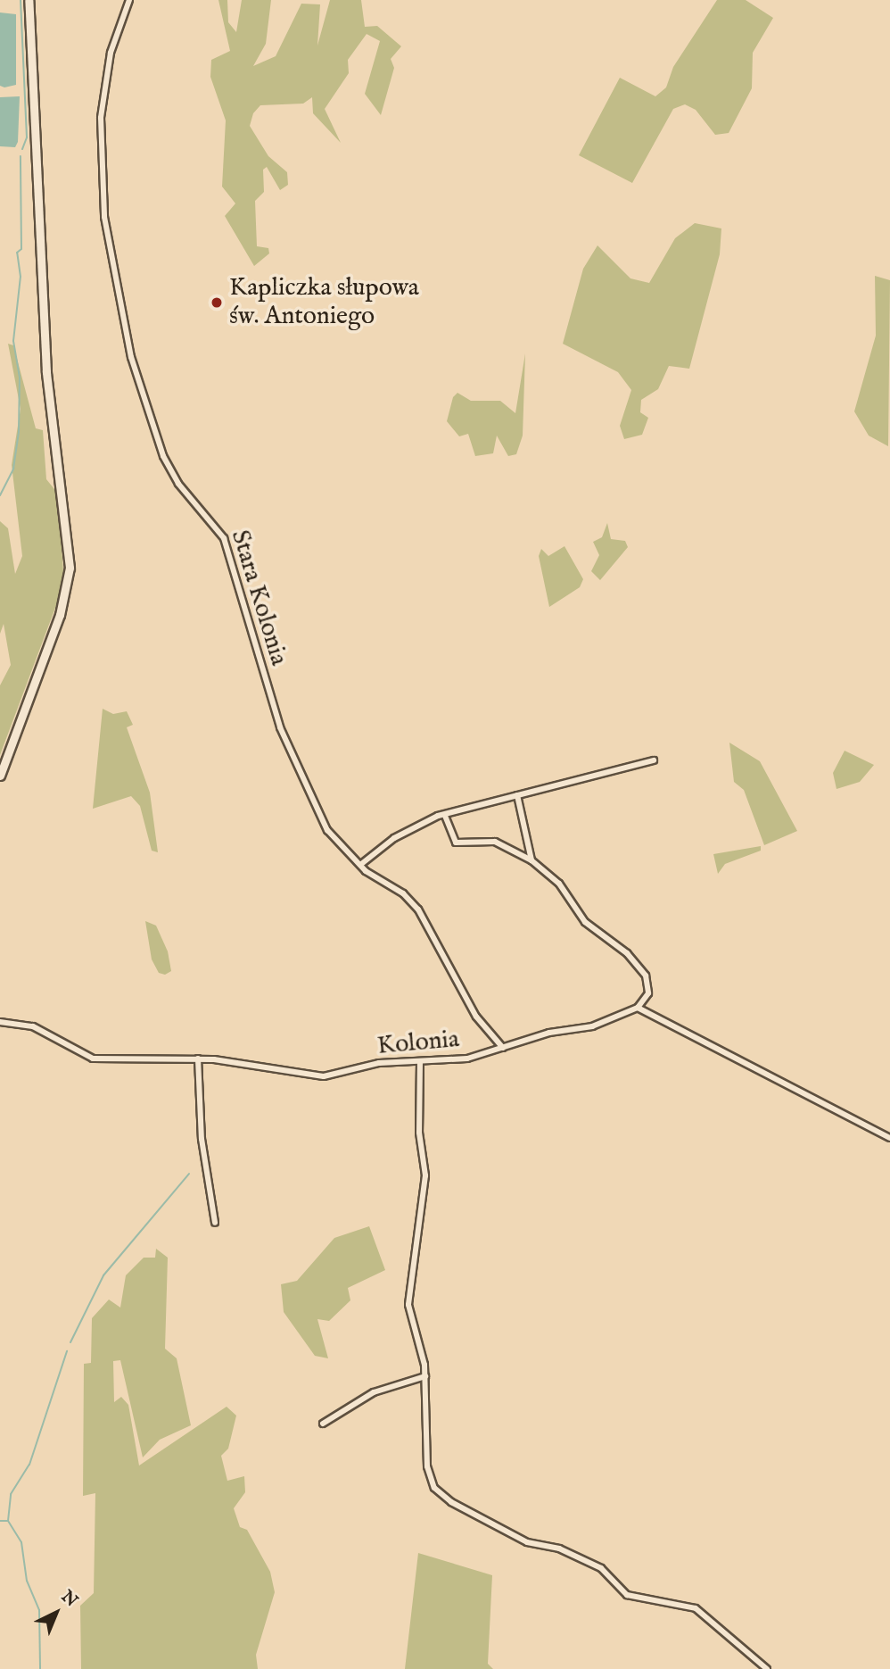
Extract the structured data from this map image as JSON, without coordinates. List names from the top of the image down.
{
  "streets": {
    "street": ["Stara Kolonia", "Kolonia"]
  },
  "crossings": [
    ["Stara Kolonia", "Kolonia"]
  ],
  "places": ["Kapliczka słupowa św. Antoniego"],
  "north": "top right"
}
